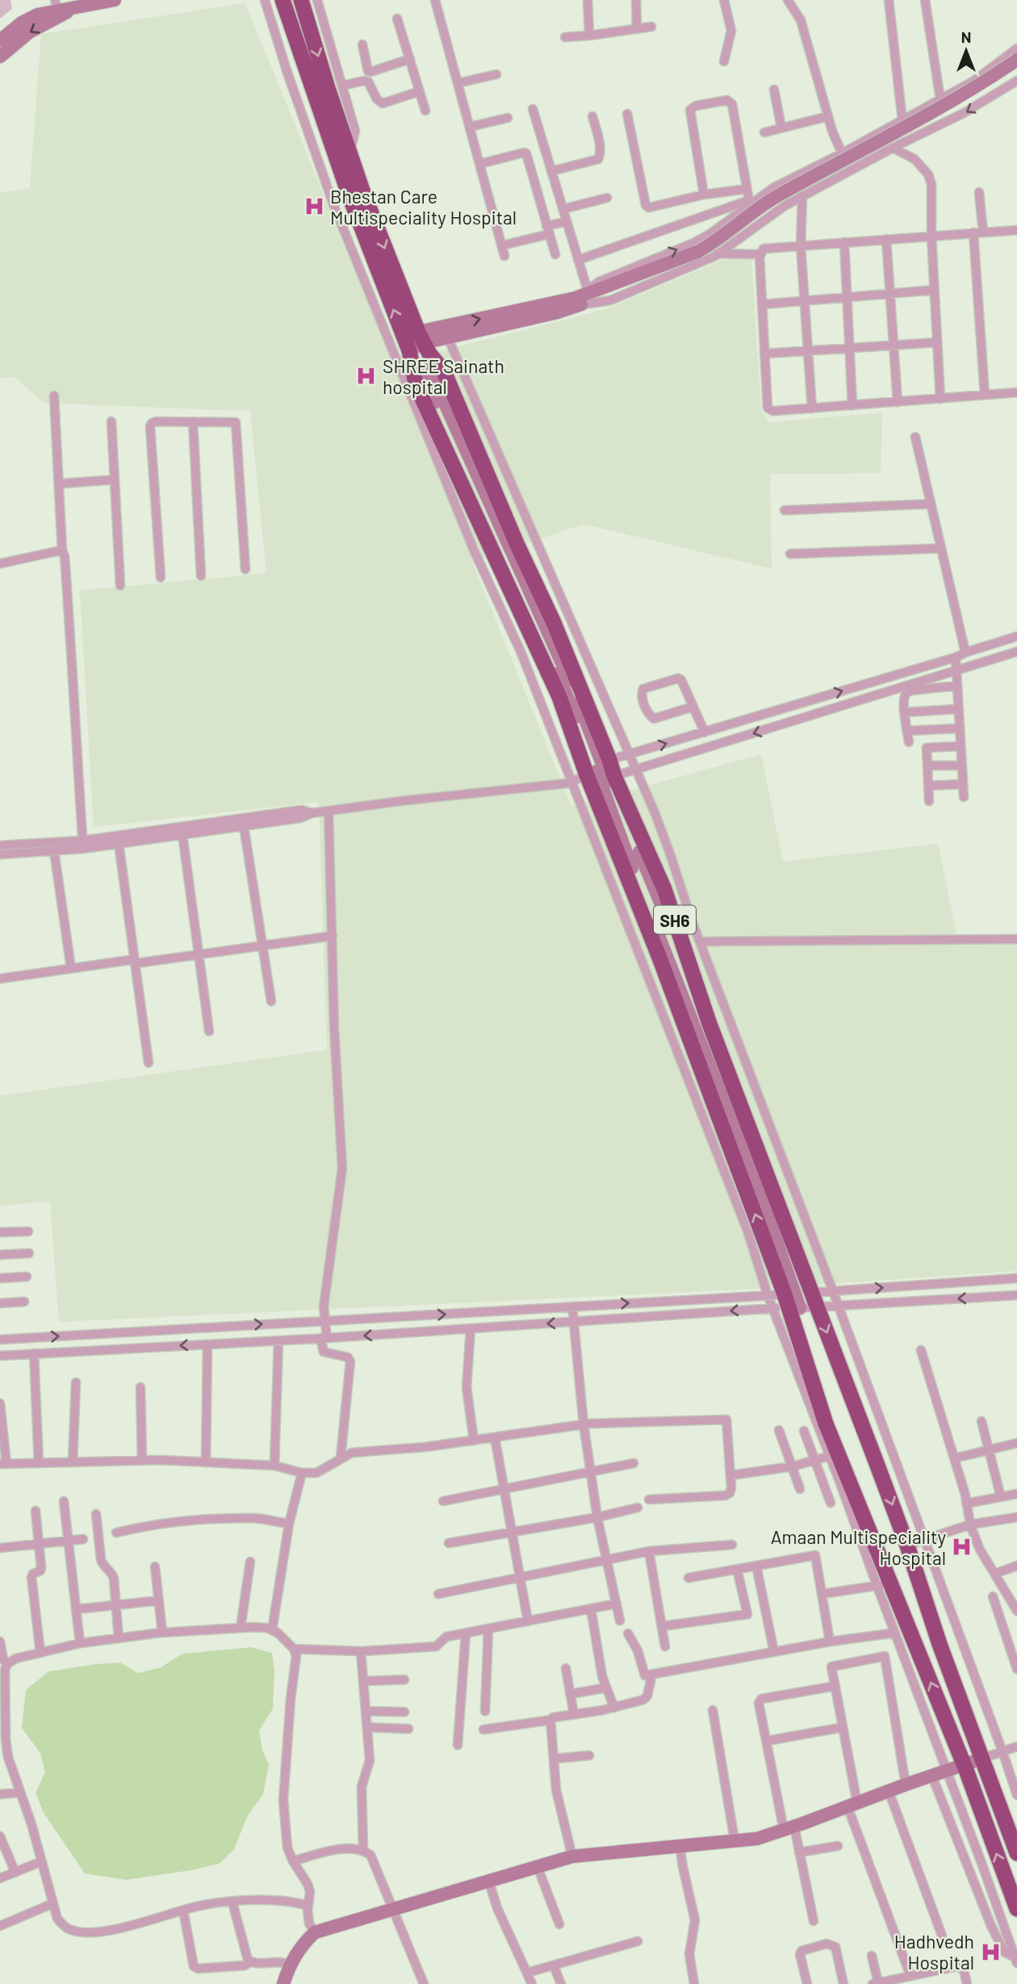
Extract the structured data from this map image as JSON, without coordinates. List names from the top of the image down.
{
  "streets": {
    "highway": ["SH6"]
  },
  "places": {
    "hospital": [
      "Bhestan Care Multispeciality Hospital",
      "SHREE Sainath hospital",
      "Amaan Multispeciality Hospital",
      "Hadhvedh Hospital"
    ]
  },
  "north": "top"
}
